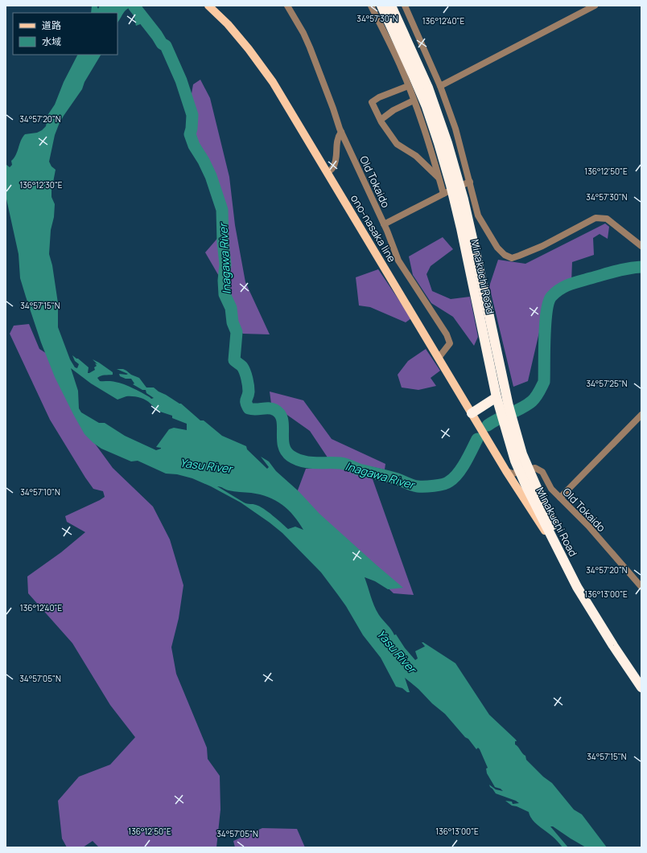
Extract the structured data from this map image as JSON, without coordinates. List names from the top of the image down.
{
  "streets": {
    "highway": ["Minakuchi Road"],
    "main road": ["ono-nasaka line"],
    "street": ["Old Tokaido"]
  },
  "crossings": [
    ["Old Tokaido", "ono-nasaka line"],
    ["Old Tokaido", "Minakuchi Road"],
    ["ono-nasaka line", "Minakuchi Road"]
  ],
  "water": ["Inagawa River", "Yasu River"],
  "legend": ["道路", "水域"],
  "coordinates": [
    "34°57'30\"N",
    "136°12'40\"E",
    "34°57'20\"N",
    "136°12'50\"E",
    "136°12'30\"E",
    "34°57'15\"N",
    "34°57'25\"N",
    "34°57'10\"N",
    "136°13'00\"E",
    "34°57'05\"N"
  ]
}
